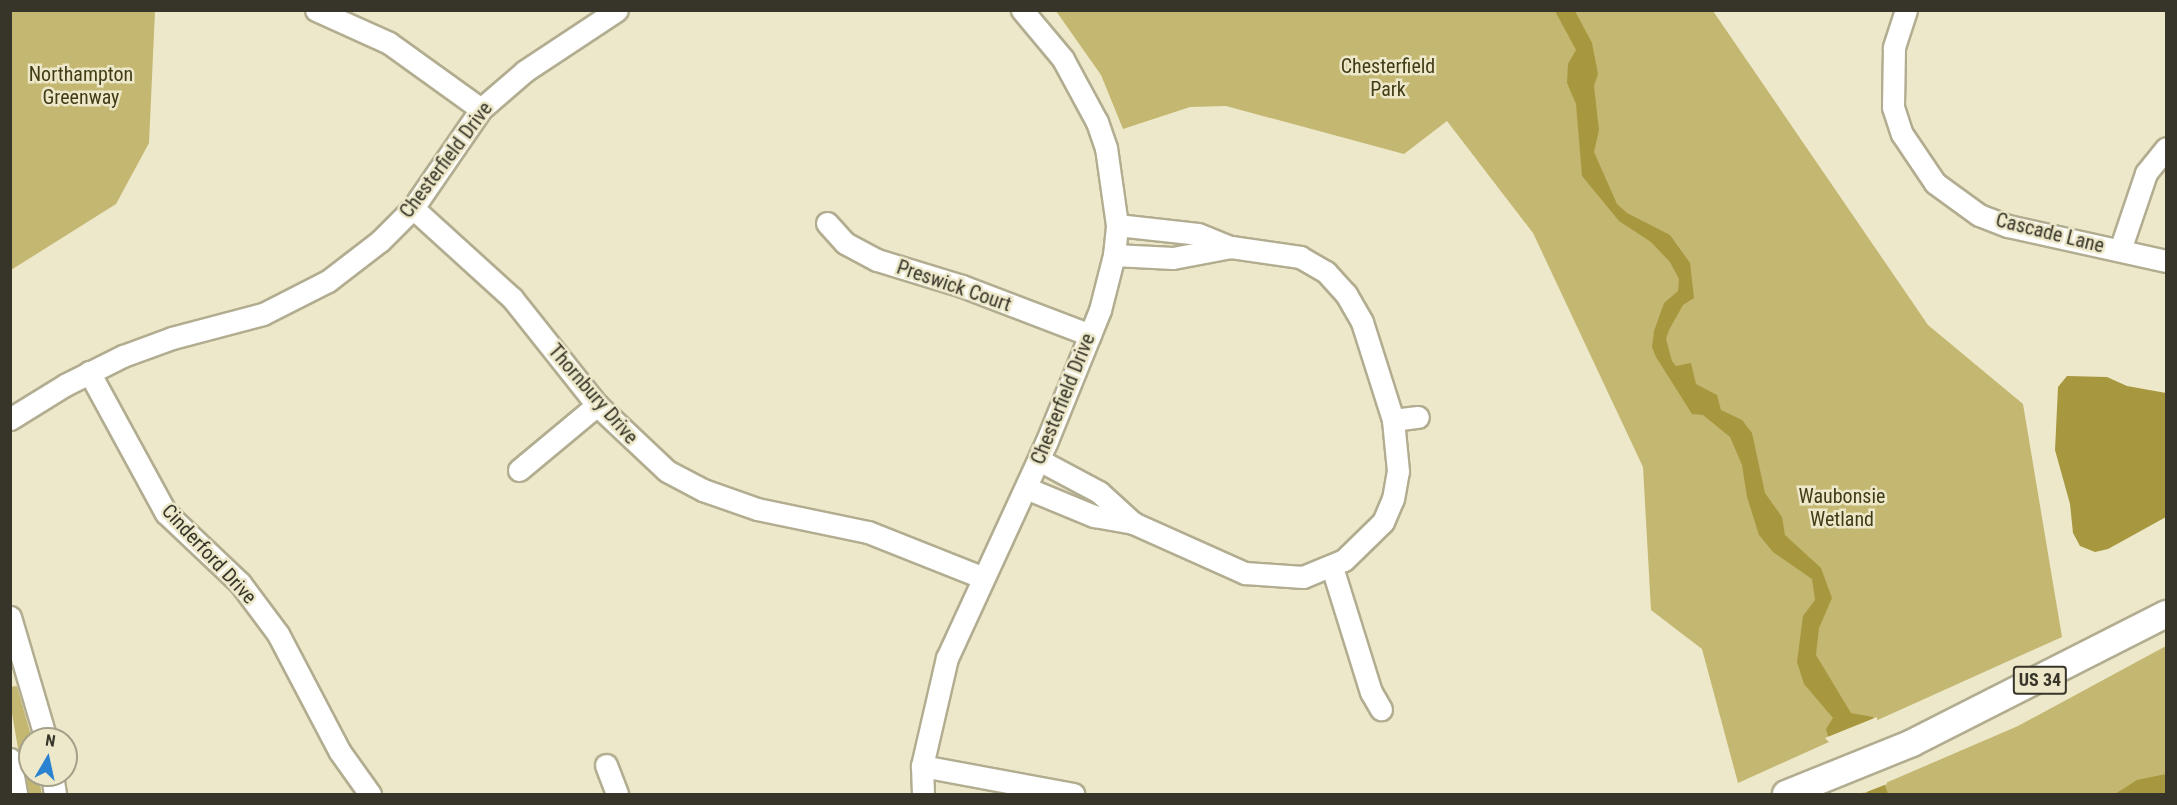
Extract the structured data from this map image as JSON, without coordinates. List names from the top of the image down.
{
  "streets": {
    "main road": ["US 34"],
    "street": [
      "Chesterfield Drive",
      "Cascade Lane",
      "Preswick Court",
      "Thornbury Drive",
      "Cinderford Drive"
    ]
  },
  "crossings": [
    ["Chesterfield Drive", "Preswick Court"],
    ["Chesterfield Drive", "Thornbury Drive"],
    ["Chesterfield Drive", "Cinderford Drive"]
  ],
  "parks": ["Chesterfield Park", "Northampton Greenway", "Waubonsie Wetland"],
  "north": "top"
}
